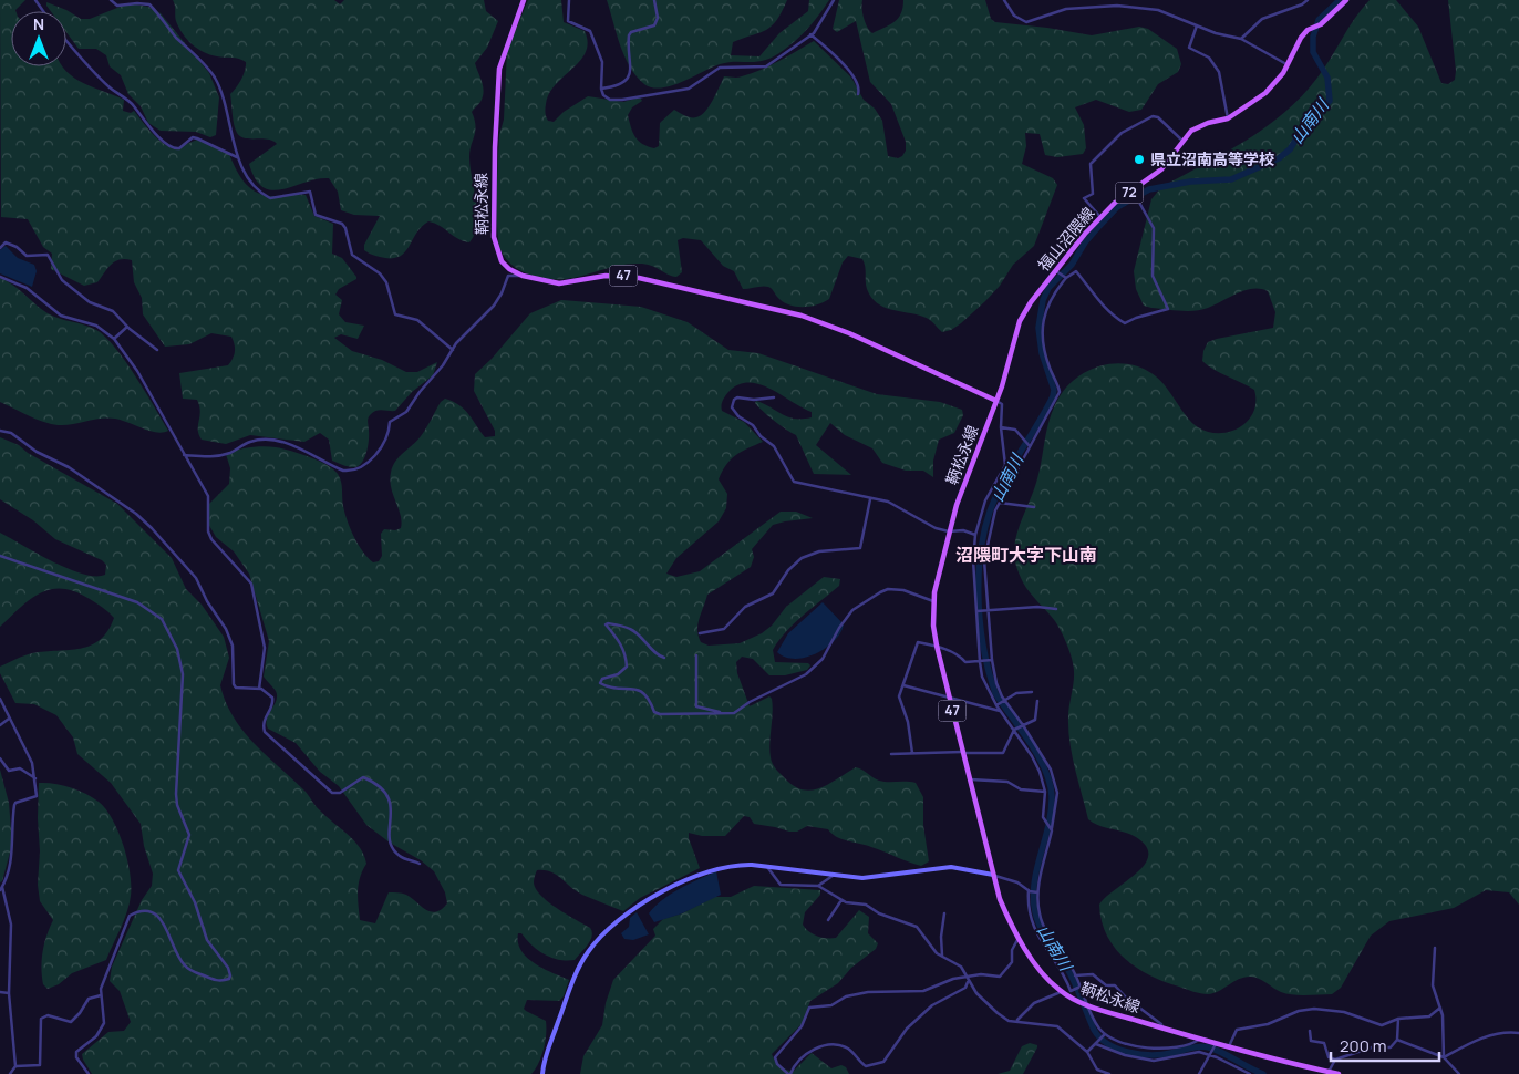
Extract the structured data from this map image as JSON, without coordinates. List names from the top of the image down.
{
  "streets": {
    "main road": [
      "72",
      "鞆松永線",
      "福山沼隈線",
      "47"
    ]
  },
  "crossings": [
    ["鞆松永線", "福山沼隈線"]
  ],
  "districts": ["沼隈町大字下山南"],
  "water": ["山南川"],
  "places": ["県立沼南高等学校"],
  "scale_bar": "200 m",
  "north": "top"
}
